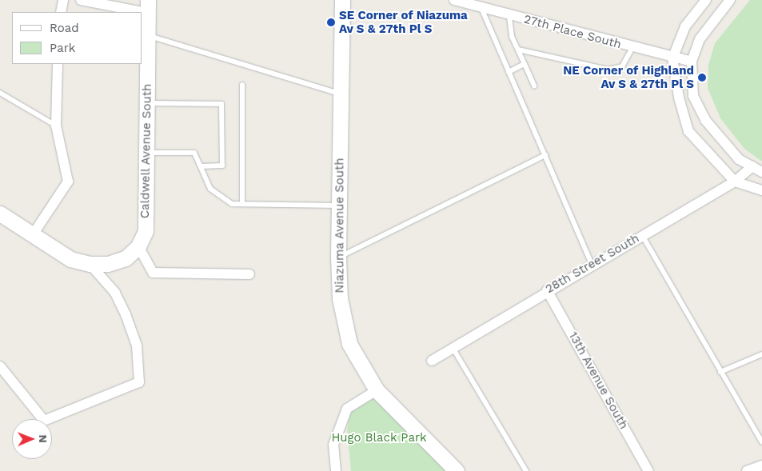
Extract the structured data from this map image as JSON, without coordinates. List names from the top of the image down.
{
  "streets": {
    "main road": ["Caldwell Avenue South", "Niazuma Avenue South"],
    "street": ["27th Place South", "28th Street South", "13th Avenue South"]
  },
  "crossings": [
    ["28th Street South", "13th Avenue South"]
  ],
  "parks": ["Hugo Black Park"],
  "places": ["SE Corner of Niazuma Av S & 27th Pl S", "NE Corner of Highland Av S & 27th Pl S"],
  "legend": ["Road", "Park"],
  "north": "right"
}
